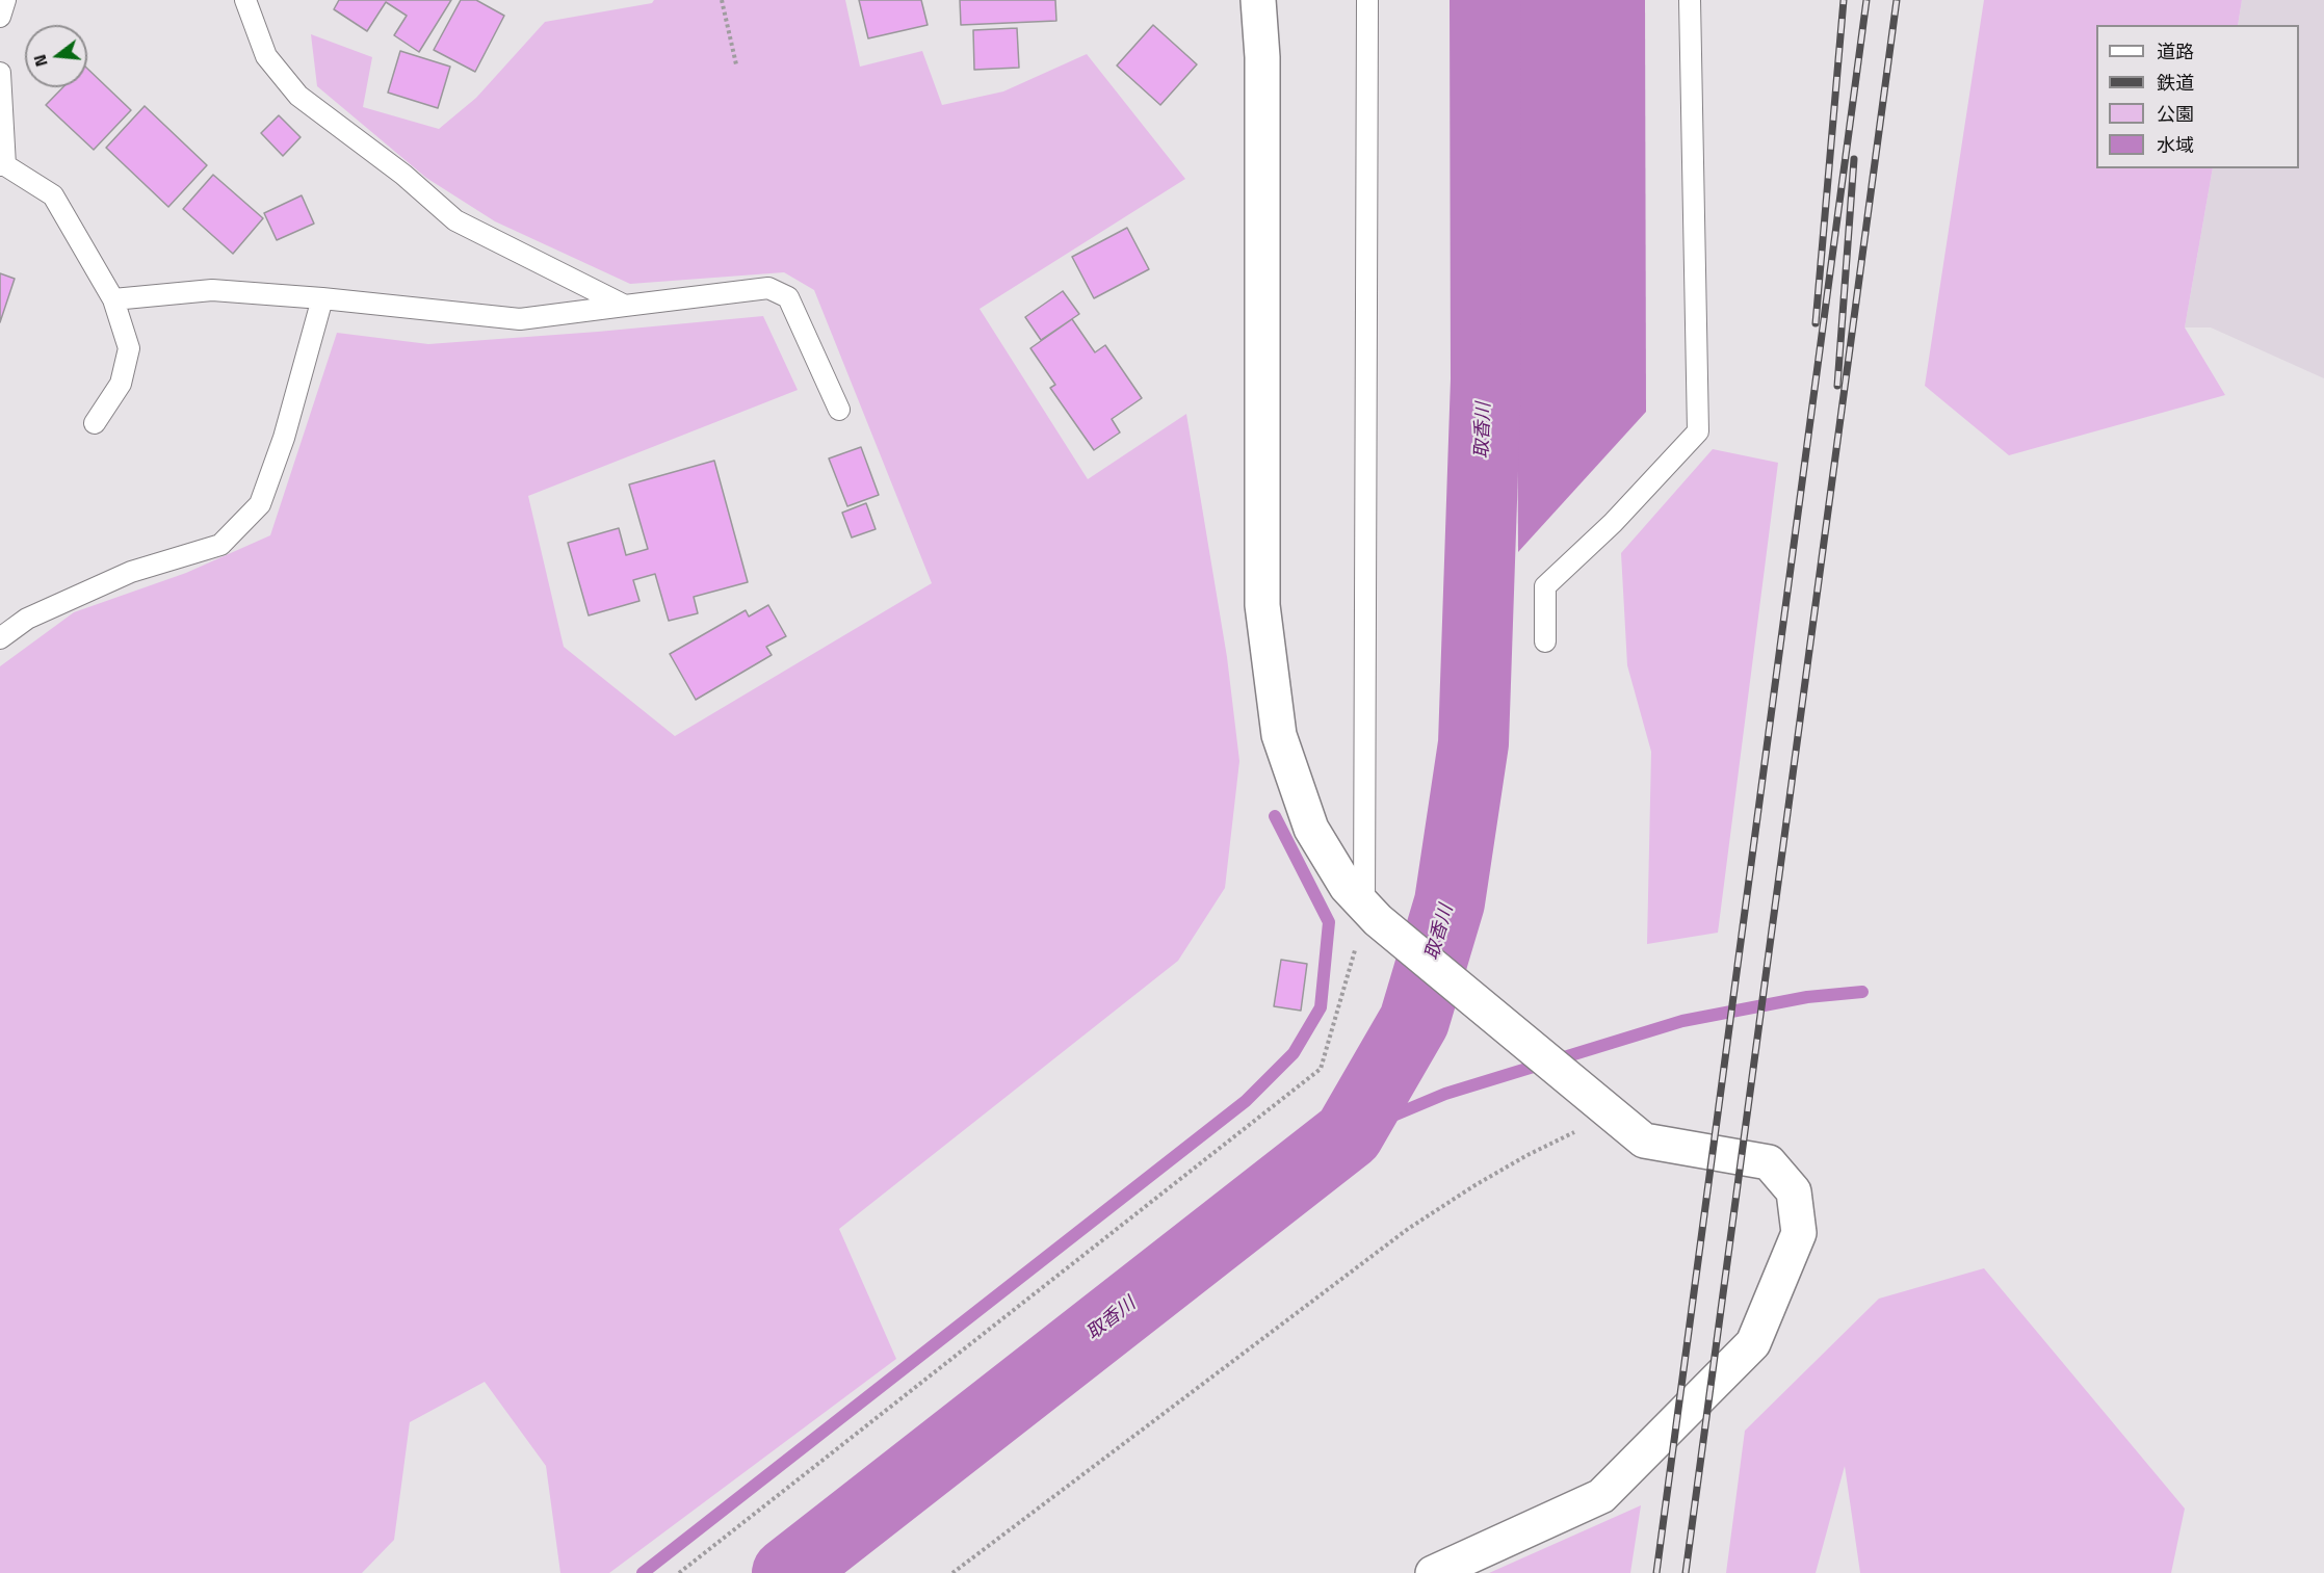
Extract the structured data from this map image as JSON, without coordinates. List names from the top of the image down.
{
  "water": ["取香川"],
  "legend": [
    "道路",
    "鉄道",
    "公園",
    "水域"
  ],
  "north": "left"
}
